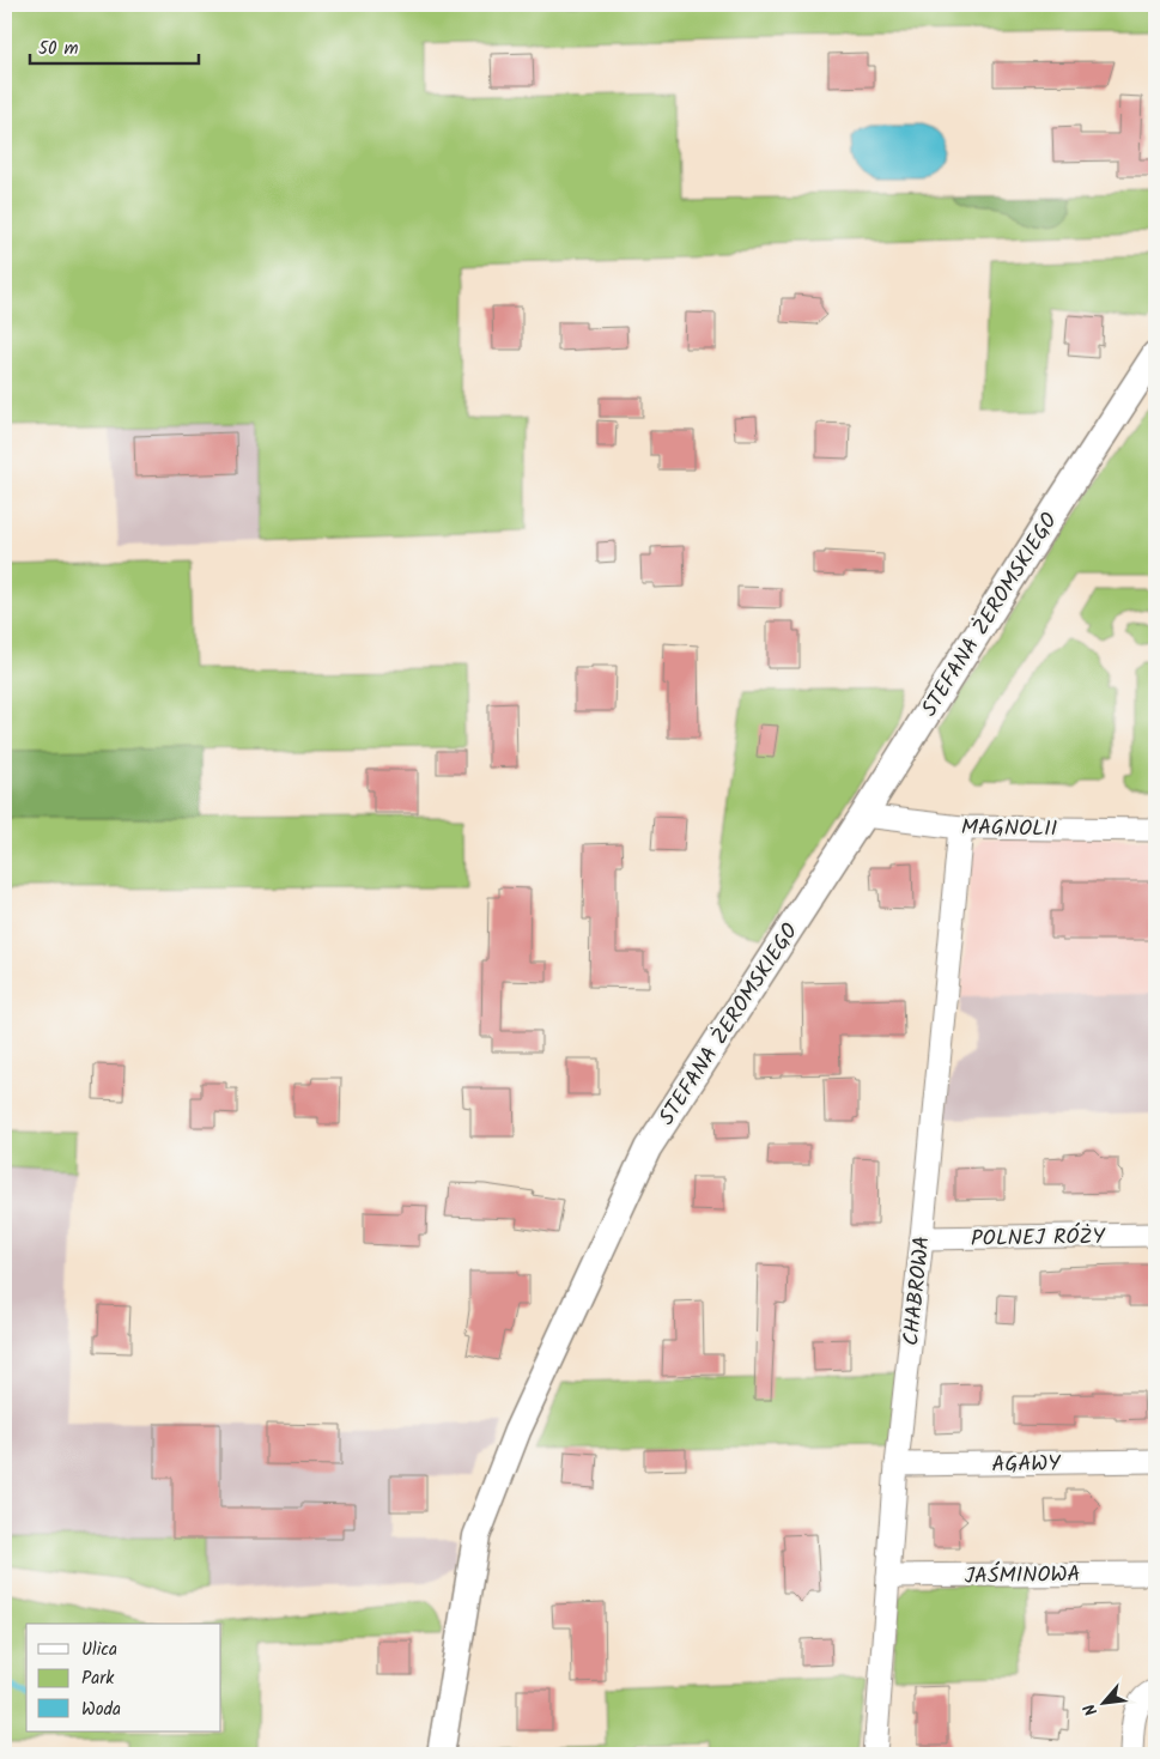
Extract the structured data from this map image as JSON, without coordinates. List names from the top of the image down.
{
  "streets": {
    "street": [
      "STEFANA ŻEROMSKIEGO",
      "MAGNOLII",
      "POLNEJ RÓŻY",
      "CHABROWA",
      "AGAWY",
      "JAŚMINOWA"
    ]
  },
  "crossings": [
    ["STEFANA ŻEROMSKIEGO", "MAGNOLII"],
    ["MAGNOLII", "CHABROWA"],
    ["POLNEJ RÓŻY", "CHABROWA"],
    ["CHABROWA", "AGAWY"],
    ["CHABROWA", "JAŚMINOWA"]
  ],
  "legend": ["Ulica", "Park", "Woda"],
  "scale_bar": "50 m",
  "north": "bottom left"
}
